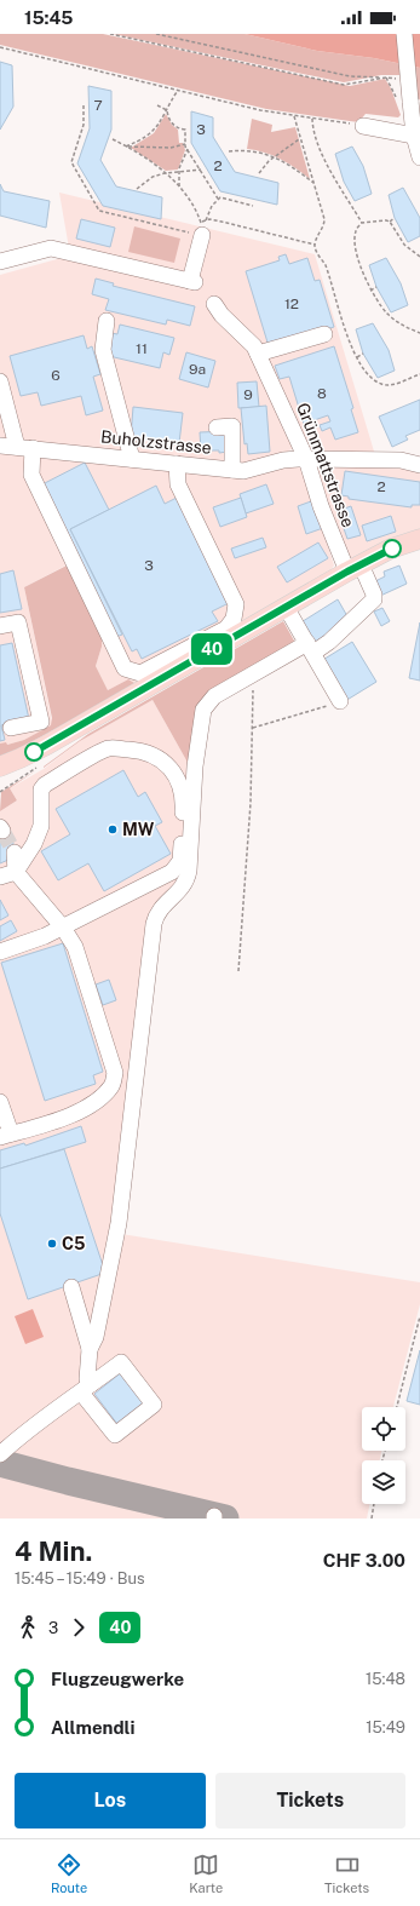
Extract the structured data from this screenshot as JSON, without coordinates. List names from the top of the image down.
{
  "streets": {
    "street": ["Buholzstrasse", "Grünmattstrasse"]
  },
  "crossings": [
    ["Buholzstrasse", "Grünmattstrasse"]
  ],
  "places": ["MW", "C5"],
  "lines": ["bus line 40"],
  "house_numbers": [
    "7",
    "3",
    "2",
    "12",
    "11",
    "9a",
    "6",
    "8",
    "9",
    "2",
    "3"
  ],
  "page": {
    "status": "15:45",
    "on_map": "40",
    "heading": ["4 Min.", "15:45 – 15:49 · Bus", "CHF 3.00"],
    "legs": ["3", "40"],
    "list": [
      {
        "name": "Flugzeugwerke",
        "value": "15:48"
      },
      {
        "name": "Allmendli",
        "value": "15:49"
      }
    ],
    "buttons": ["Los", "Tickets"],
    "tabs": ["Route", "Karte", "Tickets"]
  }
}
